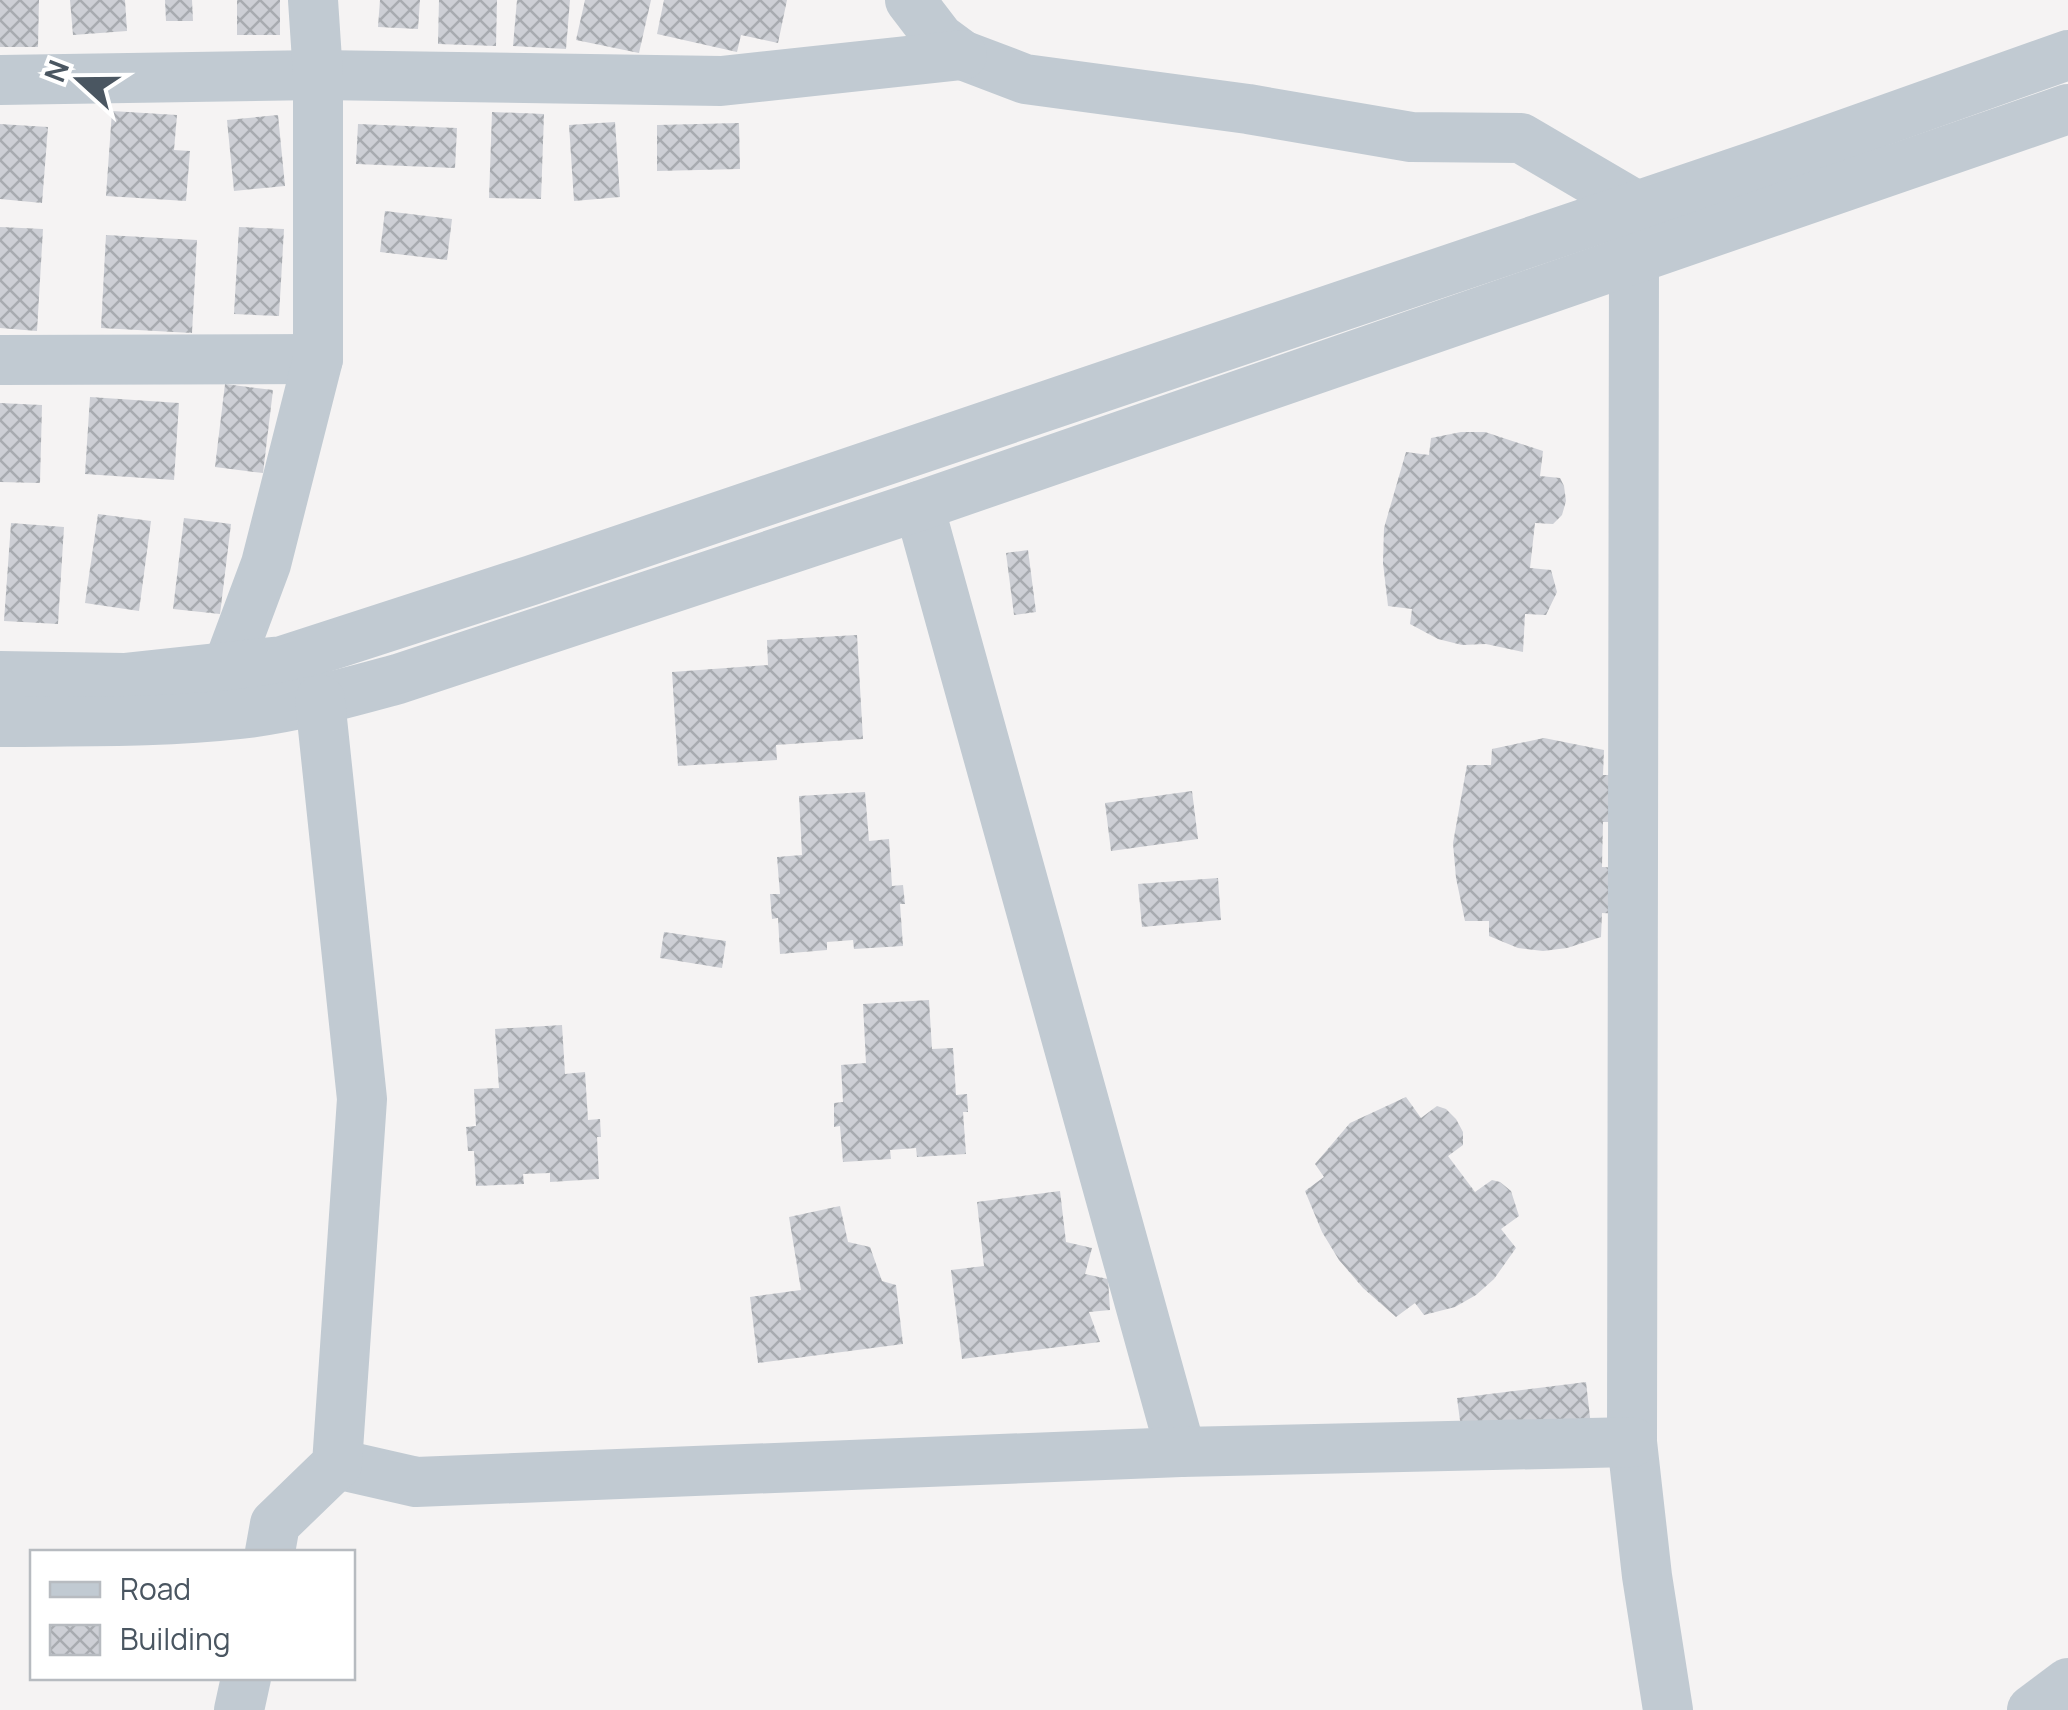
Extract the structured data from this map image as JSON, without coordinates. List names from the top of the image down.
{
  "legend": ["Road", "Building"],
  "north": "left"
}
